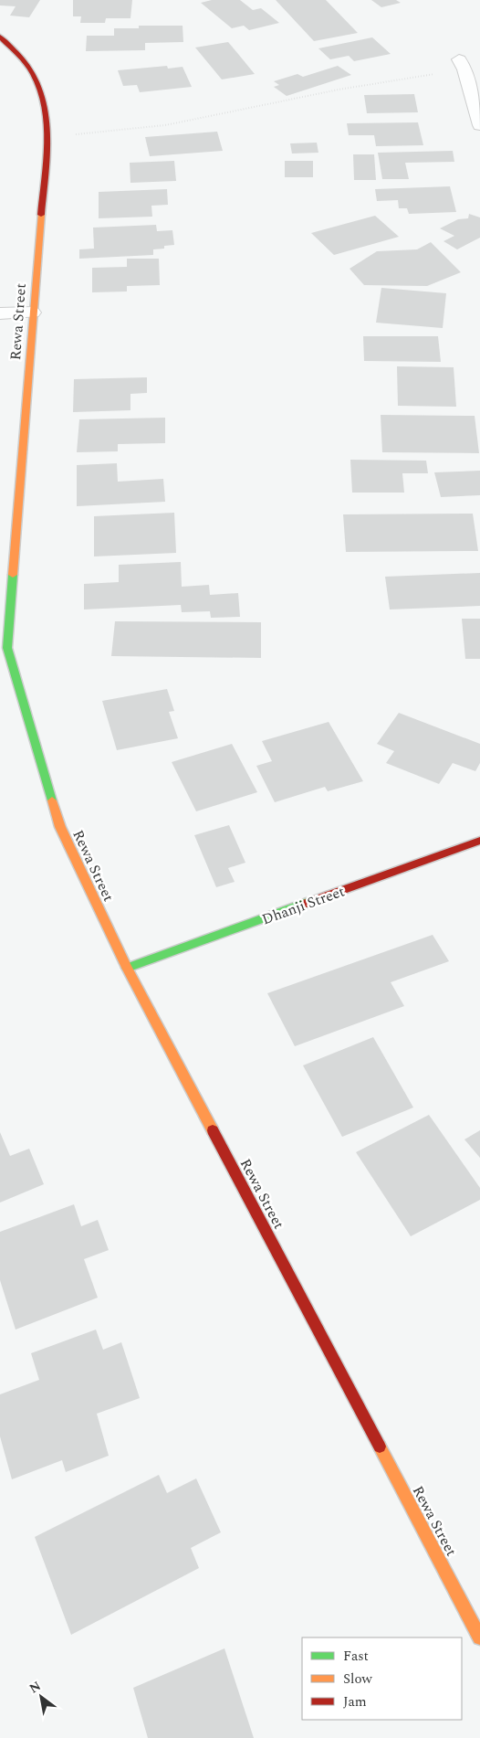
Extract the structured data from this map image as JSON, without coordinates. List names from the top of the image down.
{
  "streets": {
    "main road": ["Rewa Street", "Dhanji Street"]
  },
  "crossings": [
    ["Rewa Street", "Dhanji Street"]
  ],
  "legend": ["Fast", "Slow", "Jam"],
  "north": "top left"
}
